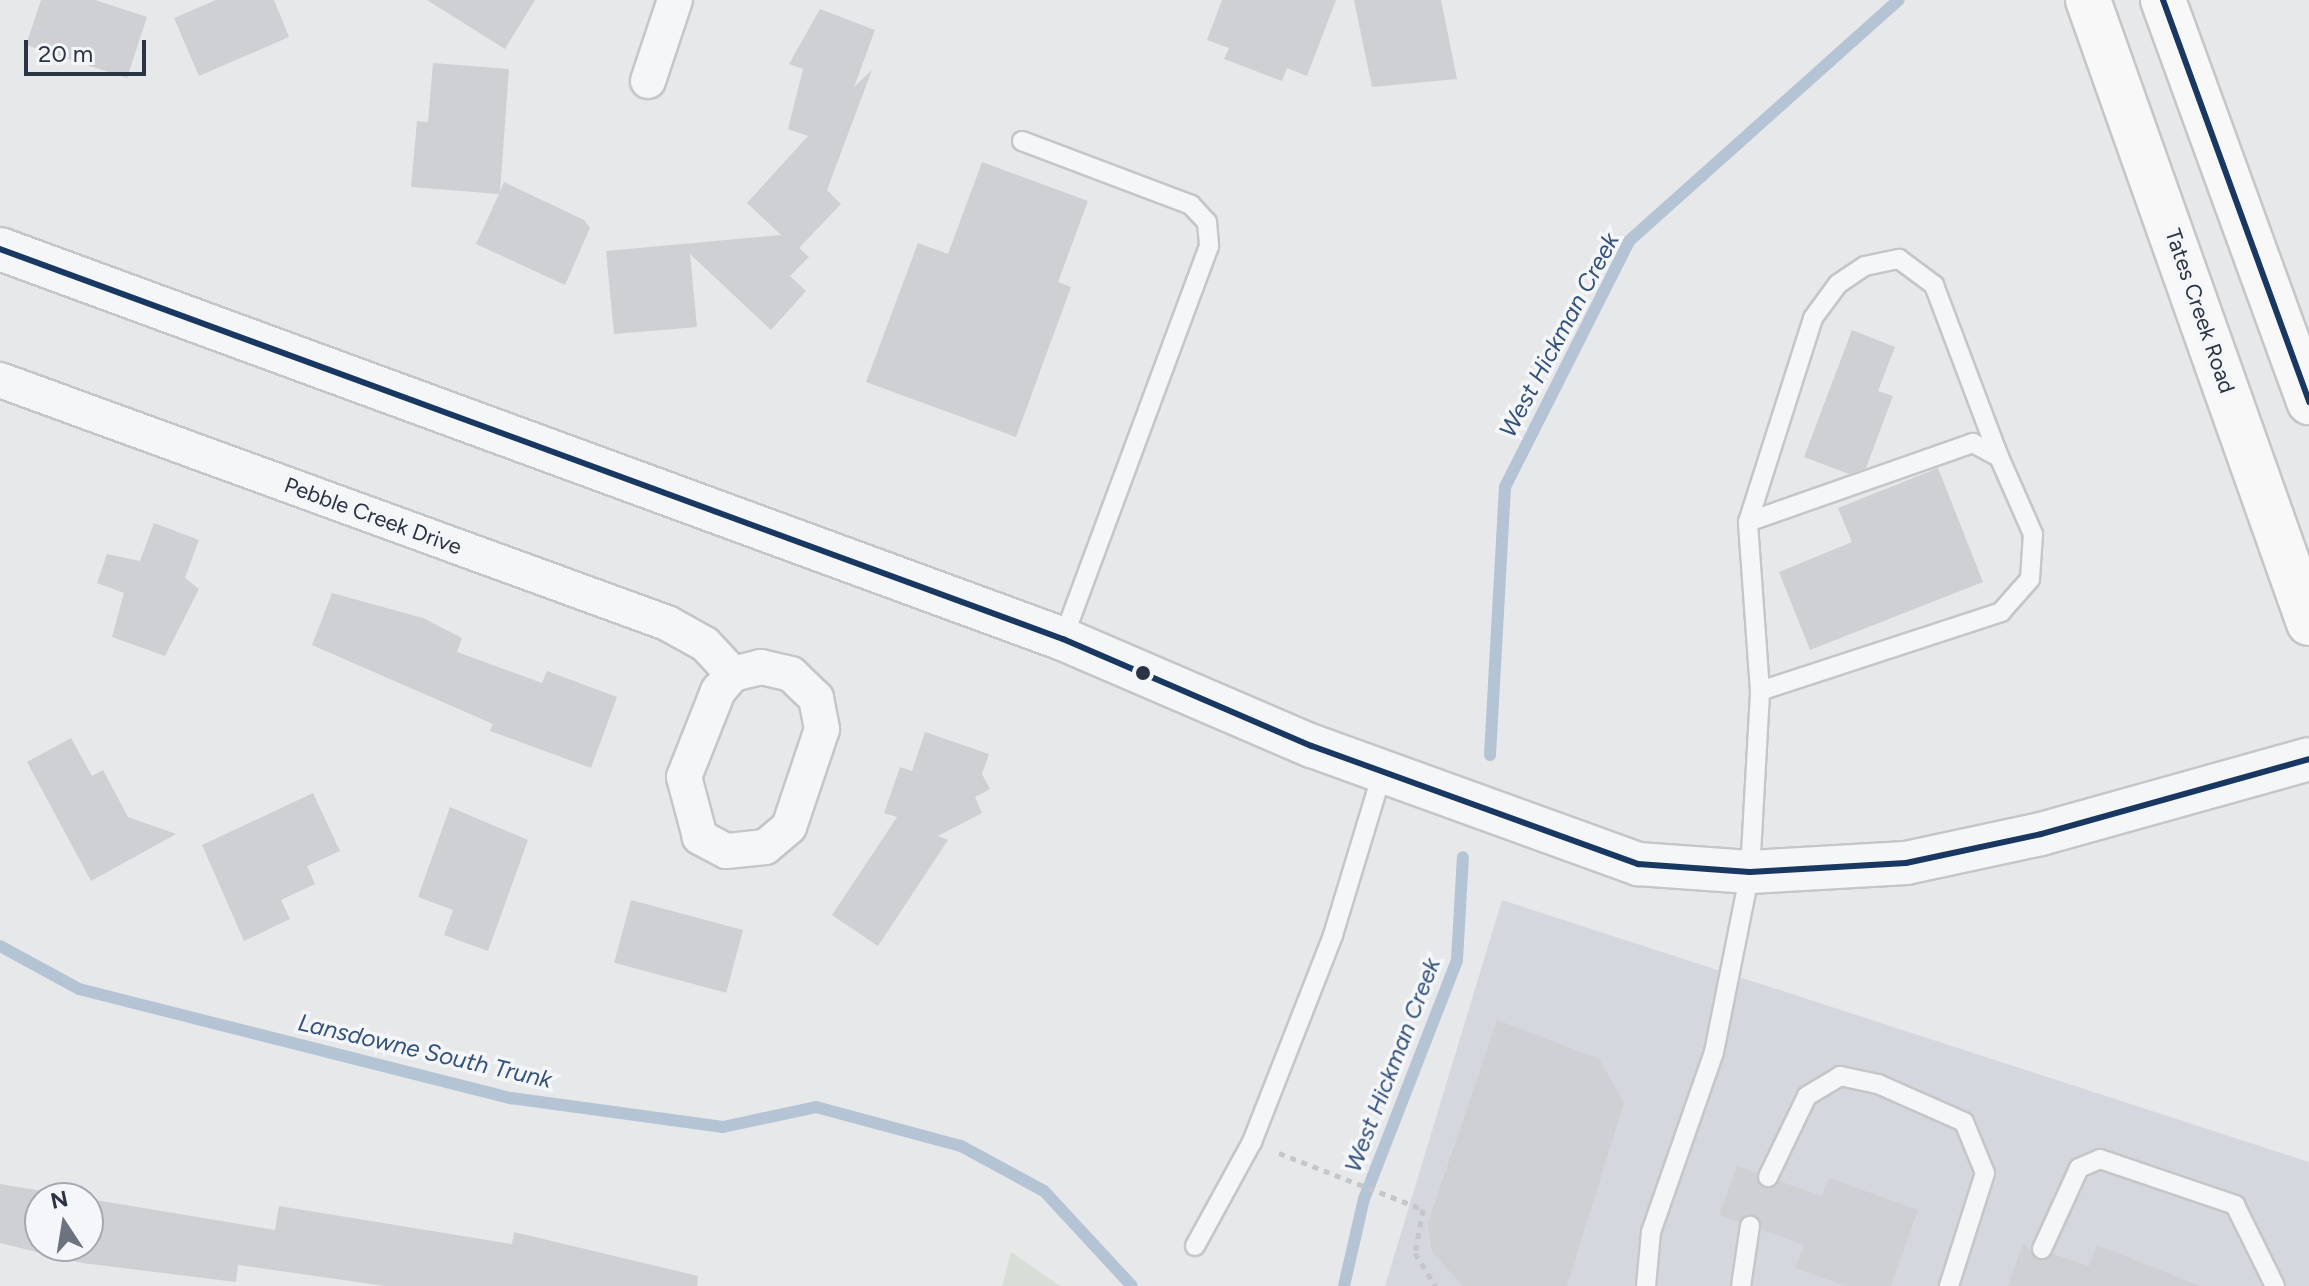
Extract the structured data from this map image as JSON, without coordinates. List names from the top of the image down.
{
  "streets": {
    "main road": ["Tates Creek Road"],
    "street": ["Pebble Creek Drive"]
  },
  "water": ["West Hickman Creek", "Lansdowne South Trunk"],
  "scale_bar": "20 m",
  "north": "top"
}
